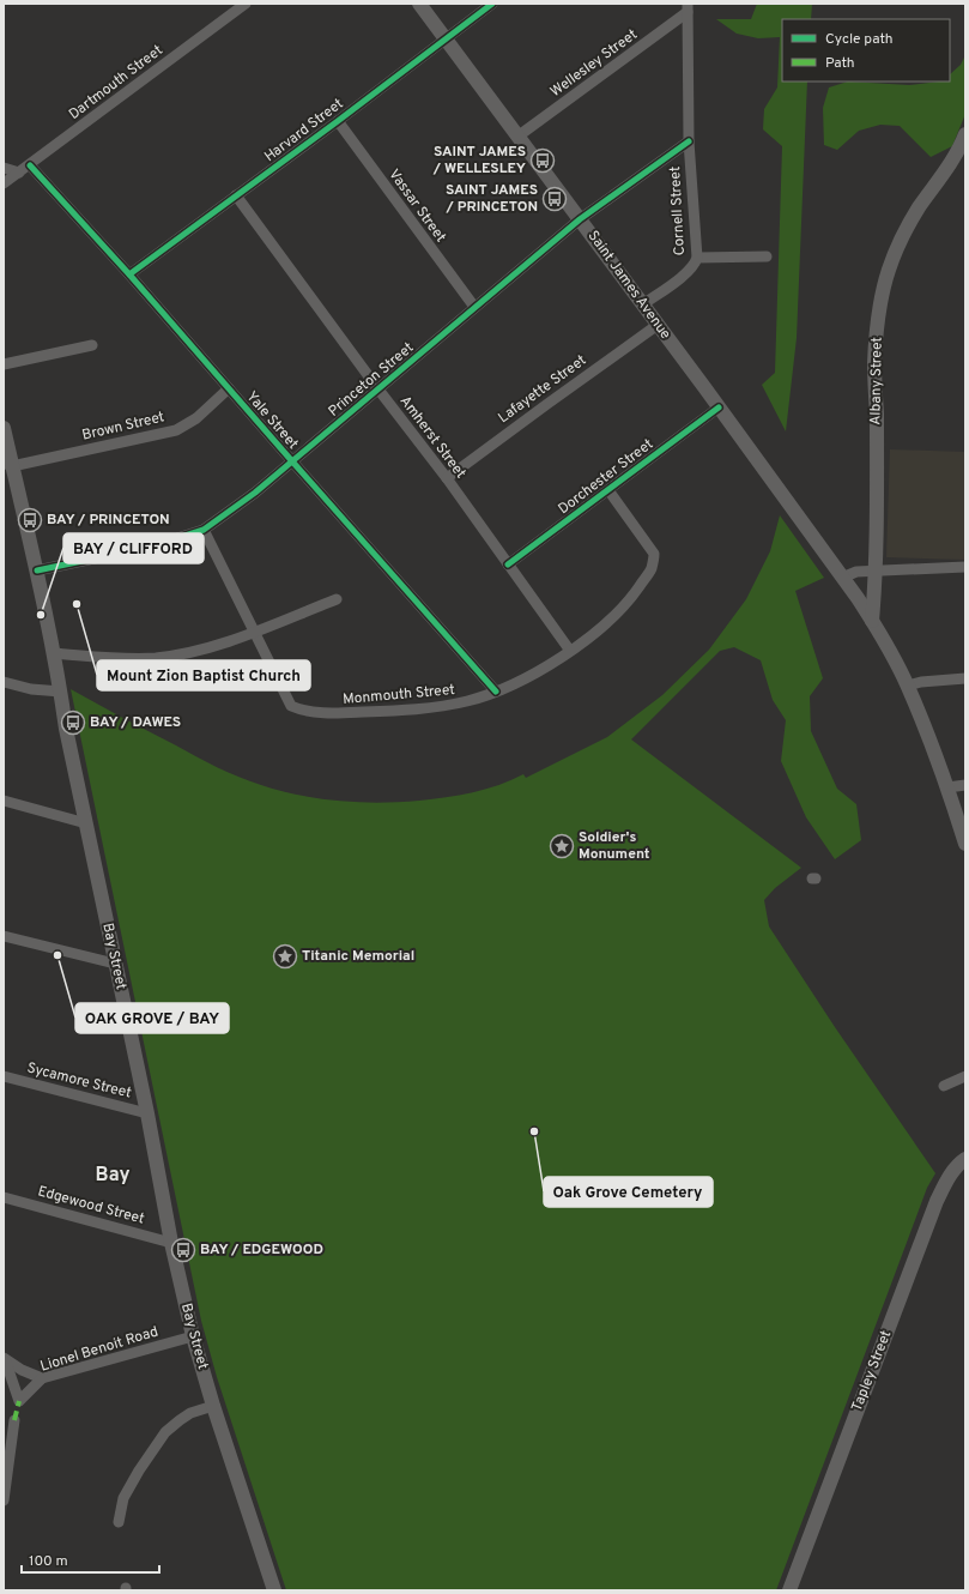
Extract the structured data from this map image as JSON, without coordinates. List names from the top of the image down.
{
  "streets": {
    "main road": [
      "Saint James Avenue",
      "Albany Street",
      "Bay Street",
      "Tapley Street"
    ],
    "street": [
      "Wellesley Street",
      "Dartmouth Street",
      "Harvard Street",
      "Vassar Street",
      "Cornell Street",
      "Princeton Street",
      "Lafayette Street",
      "Yale Street",
      "Brown Street",
      "Amherst Street",
      "Dorchester Street",
      "Monmouth Street",
      "Sycamore Street",
      "Edgewood Street",
      "Lionel Benoit Road"
    ]
  },
  "crossings": [
    ["Wellesley Street", "Cornell Street"],
    ["Wellesley Street", "Saint James Avenue"],
    ["Dartmouth Street", "Yale Street"],
    ["Harvard Street", "Vassar Street"],
    ["Harvard Street", "Saint James Avenue"],
    ["Harvard Street", "Yale Street"],
    ["Harvard Street", "Amherst Street"],
    ["Vassar Street", "Princeton Street"],
    ["Cornell Street", "Saint James Avenue"],
    ["Cornell Street", "Princeton Street"],
    ["Saint James Avenue", "Princeton Street"],
    ["Saint James Avenue", "Albany Street"],
    ["Saint James Avenue", "Lafayette Street"],
    ["Saint James Avenue", "Dorchester Street"],
    ["Princeton Street", "Yale Street"],
    ["Princeton Street", "Amherst Street"],
    ["Princeton Street", "Monmouth Street"],
    ["Princeton Street", "Bay Street"],
    ["Lafayette Street", "Amherst Street"],
    ["Yale Street", "Brown Street"],
    ["Yale Street", "Monmouth Street"],
    ["Brown Street", "Bay Street"],
    ["Amherst Street", "Dorchester Street"],
    ["Amherst Street", "Monmouth Street"],
    ["Dorchester Street", "Monmouth Street"],
    ["Bay Street", "Sycamore Street"],
    ["Bay Street", "Edgewood Street"],
    ["Bay Street", "Lionel Benoit Road"]
  ],
  "districts": ["Bay"],
  "places": {
    "bus stop": [
      "SAINT JAMES / WELLESLEY",
      "SAINT JAMES / PRINCETON",
      "BAY / PRINCETON",
      "BAY / DAWES",
      "BAY / EDGEWOOD"
    ],
    "other": [
      "Mount Zion Baptist Church",
      "BAY / CLIFFORD",
      "OAK GROVE / BAY",
      "Oak Grove Cemetery"
    ],
    "place": ["Soldier's Monument", "Titanic Memorial"]
  },
  "legend": ["Cycle path", "Path"],
  "scale_bar": "100 m"
}
